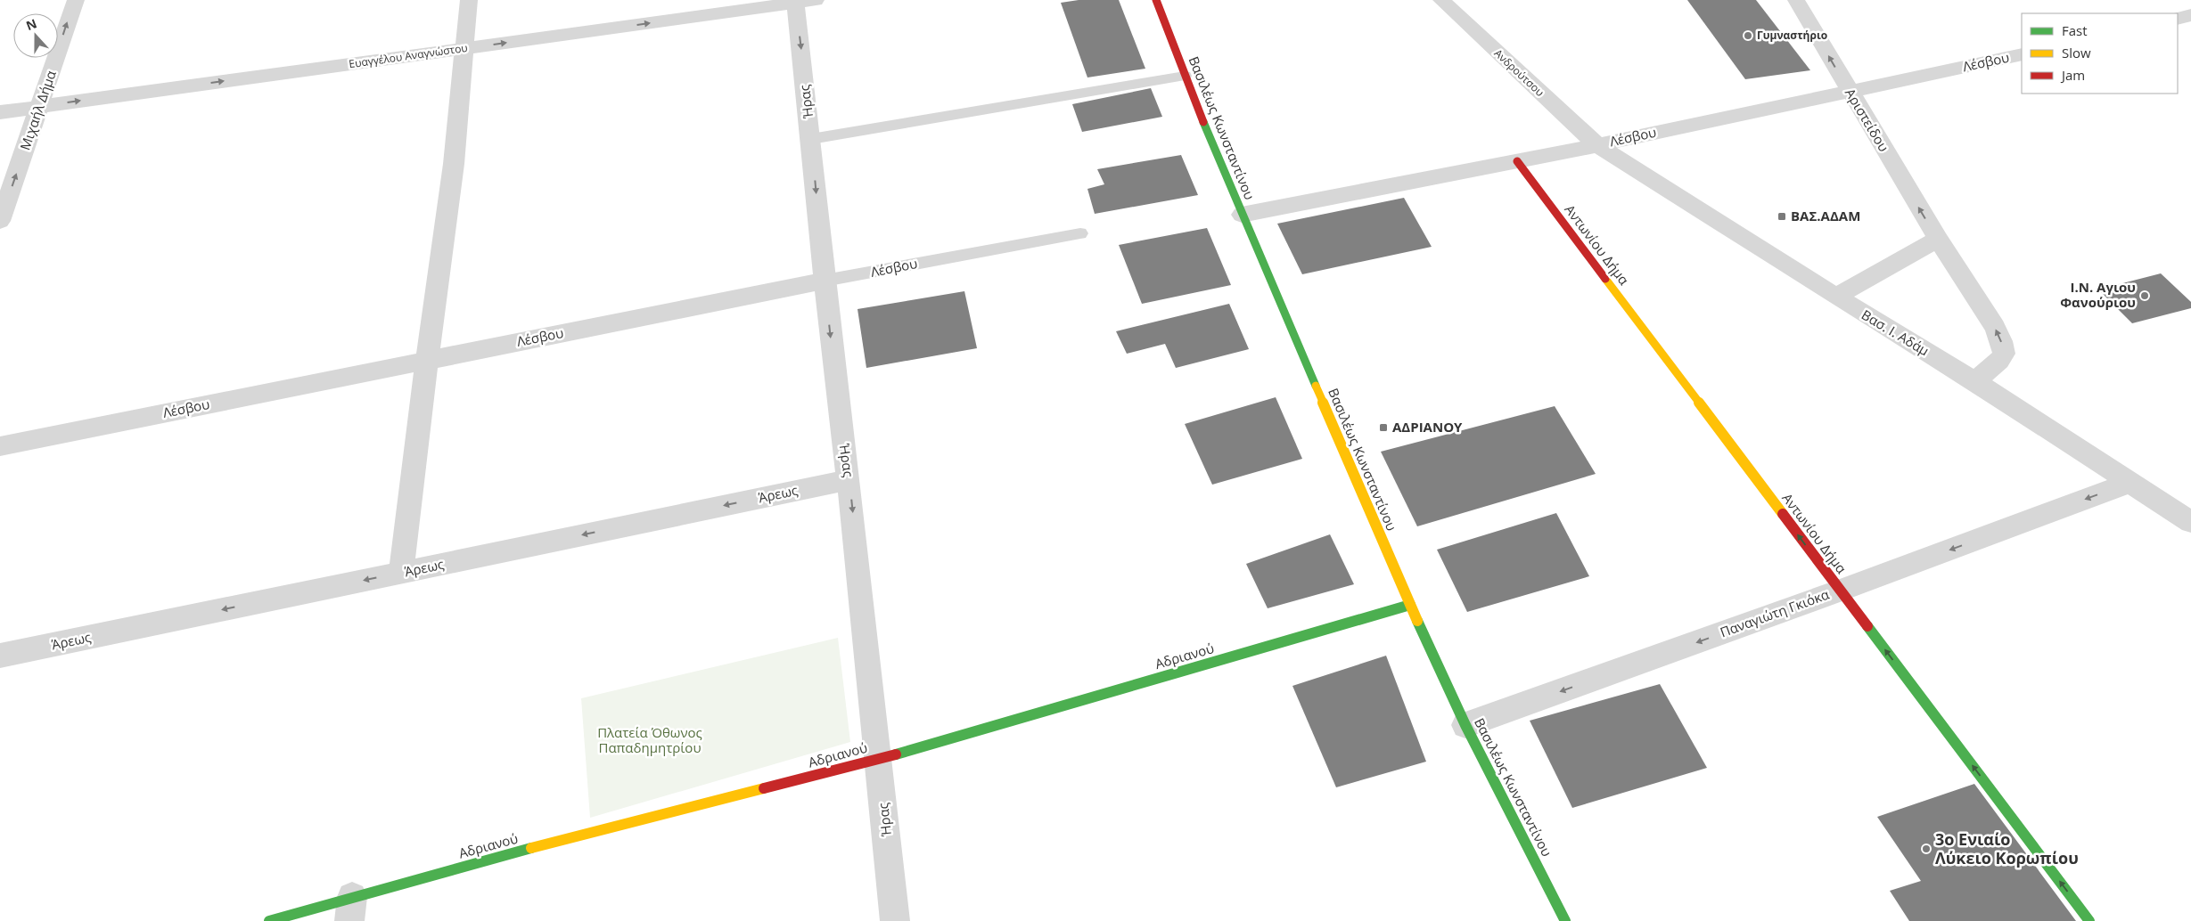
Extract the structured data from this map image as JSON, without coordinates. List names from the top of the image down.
{
  "streets": {
    "street": [
      "Ευαγγέλου Αναγνώστου",
      "Λέσβου",
      "Ανδρούτσου",
      "Ήρας",
      "Μιχαήλ Δήμα",
      "Αριστείδου",
      "Βασιλέως Κωνσταντίνου",
      "Αντωνίου Δήμα",
      "Βασ. Ι. Αδάμ",
      "Άρεως",
      "Παναγιώτη Γκιόκα",
      "Αδριανού"
    ]
  },
  "crossings": [
    ["Ευαγγέλου Αναγνώστου", "Ήρας"],
    ["Ευαγγέλου Αναγνώστου", "Μιχαήλ Δήμα"],
    ["Λέσβου", "Ανδρούτσου"],
    ["Λέσβου", "Ήρας"],
    ["Λέσβου", "Αριστείδου"],
    ["Λέσβου", "Βασιλέως Κωνσταντίνου"],
    ["Λέσβου", "Αντωνίου Δήμα"],
    ["Λέσβου", "Βασ. Ι. Αδάμ"],
    ["Ανδρούτσου", "Βασ. Ι. Αδάμ"],
    ["Ήρας", "Άρεως"],
    ["Ήρας", "Αδριανού"],
    ["Αριστείδου", "Βασ. Ι. Αδάμ"],
    ["Βασιλέως Κωνσταντίνου", "Παναγιώτη Γκιόκα"],
    ["Βασιλέως Κωνσταντίνου", "Αδριανού"],
    ["Αντωνίου Δήμα", "Παναγιώτη Γκιόκα"],
    ["Βασ. Ι. Αδάμ", "Παναγιώτη Γκιόκα"]
  ],
  "one_way": [
    "Ευαγγέλου Αναγνώστου",
    "Ήρας",
    "Μιχαήλ Δήμα",
    "Αριστείδου",
    "Αντωνίου Δήμα",
    "Άρεως",
    "Παναγιώτη Γκιόκα"
  ],
  "parks": ["Πλατεία Όθωνος Παπαδημητρίου"],
  "places": {
    "other": ["Γυμναστήριο", "Ι.Ν. Αγιου Φανούριου", "3ο Ενιαίο Λύκειο Κορωπίου"],
    "transit": ["ΒΑΣ.ΑΔΑΜ", "ΑΔΡΙΑΝΟΥ"]
  },
  "legend": ["Fast", "Slow", "Jam"],
  "north": "top"
}
